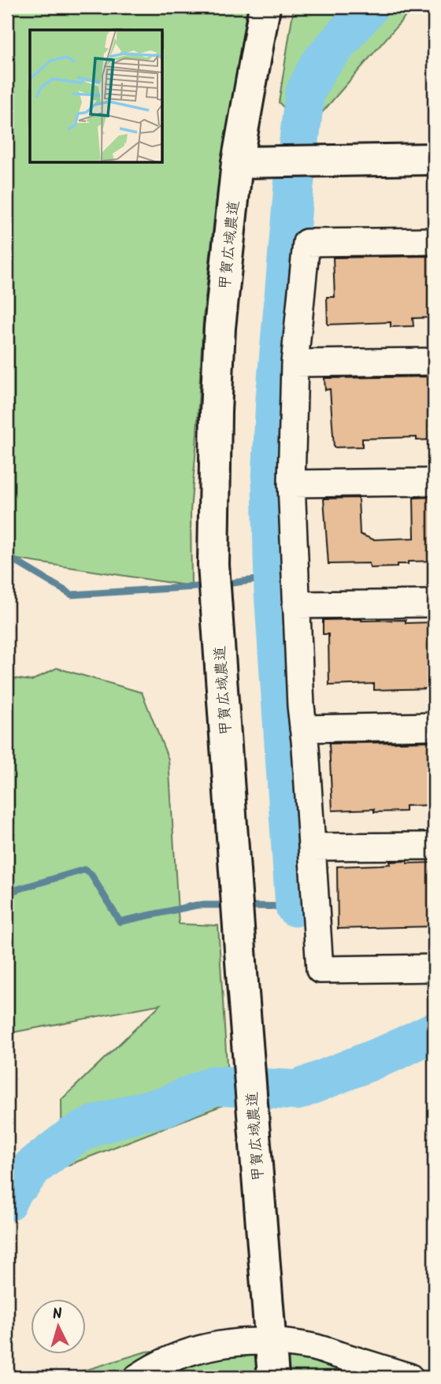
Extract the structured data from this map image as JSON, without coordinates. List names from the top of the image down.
{
  "streets": {
    "street": ["甲賀広域農道"]
  },
  "north": "top"
}
